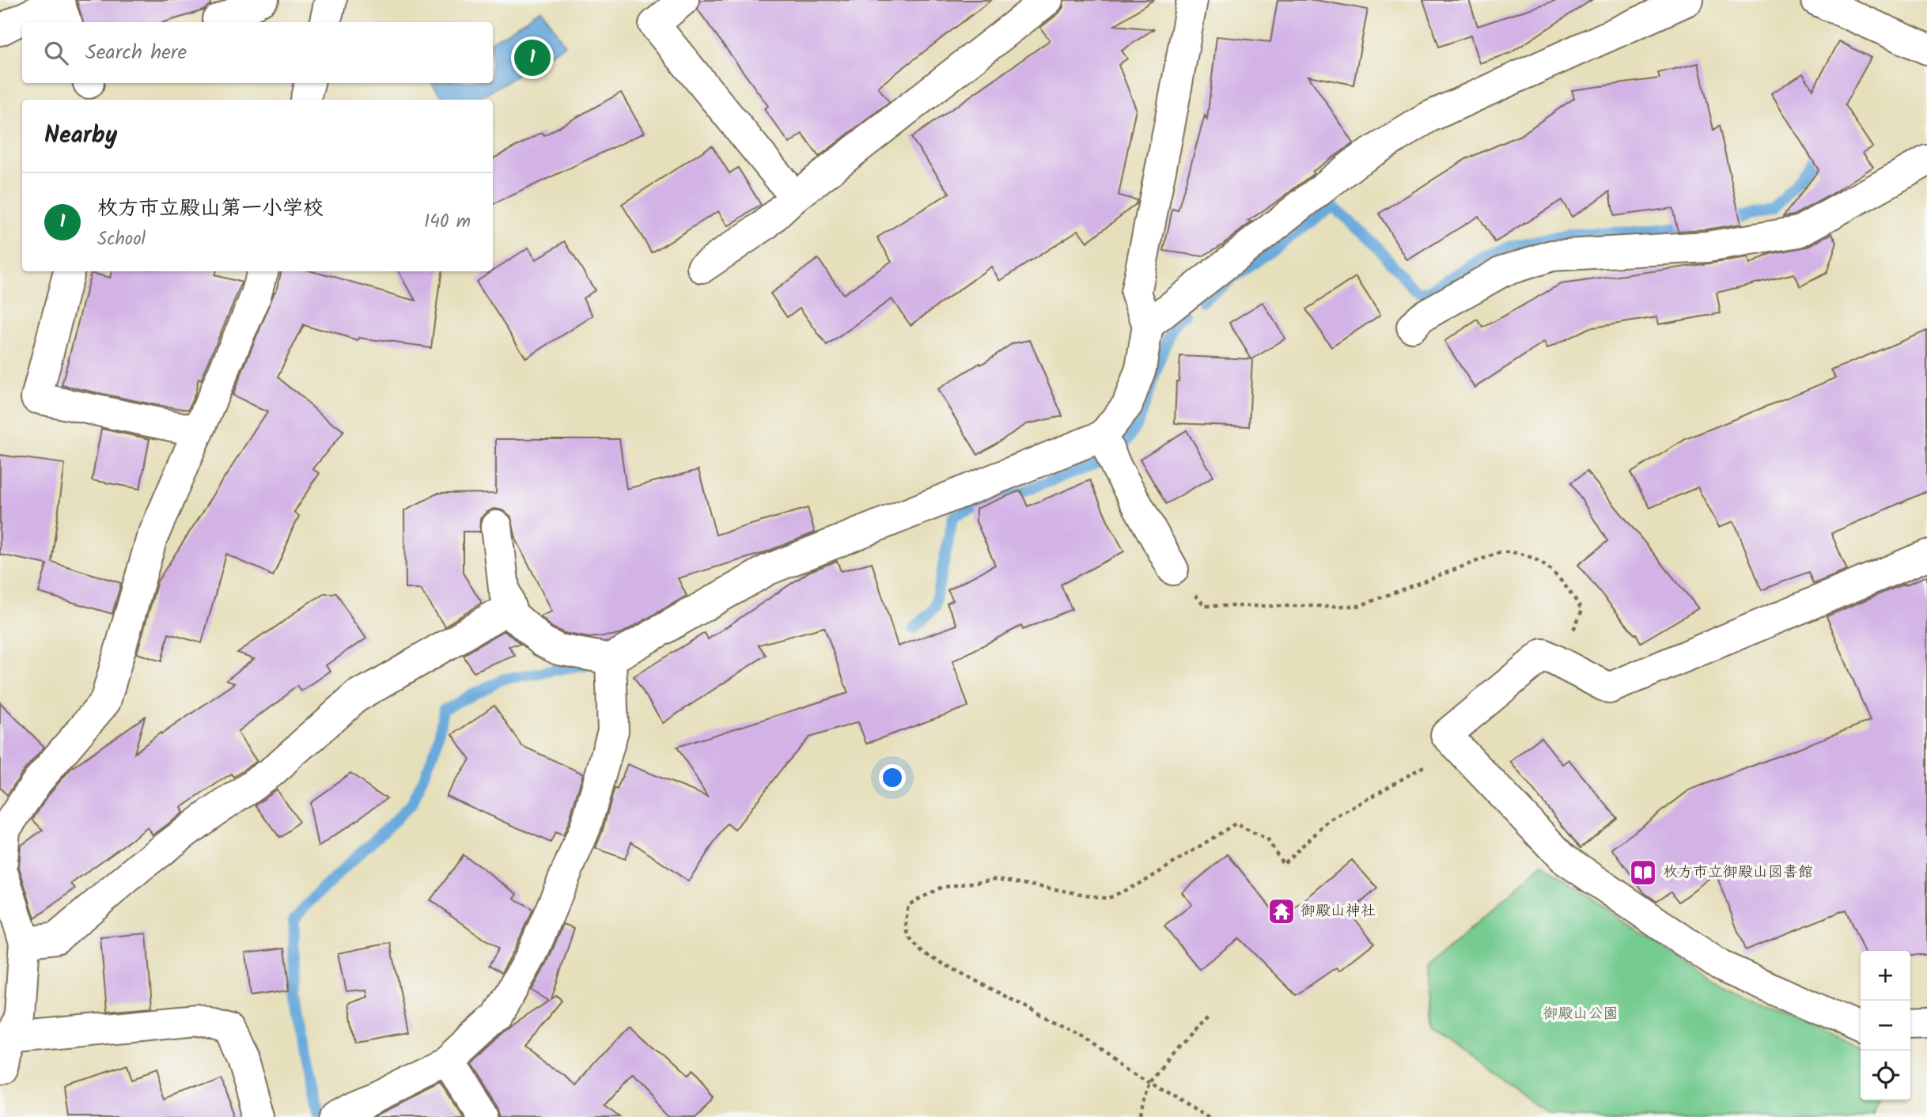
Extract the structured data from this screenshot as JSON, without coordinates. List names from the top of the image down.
{
  "parks": ["御殿山公園"],
  "places": {
    "library": ["枚方市立御殿山図書館"],
    "temple": ["御殿山神社"]
  },
  "page": {
    "search": "Search here",
    "pins": "1",
    "heading": "Nearby",
    "list": [
      {
        "mark": "1",
        "name": "枚方市立殿山第一小学校",
        "note": "School",
        "value": "140 m"
      }
    ],
    "map_buttons": ["+", "−"]
  }
}
